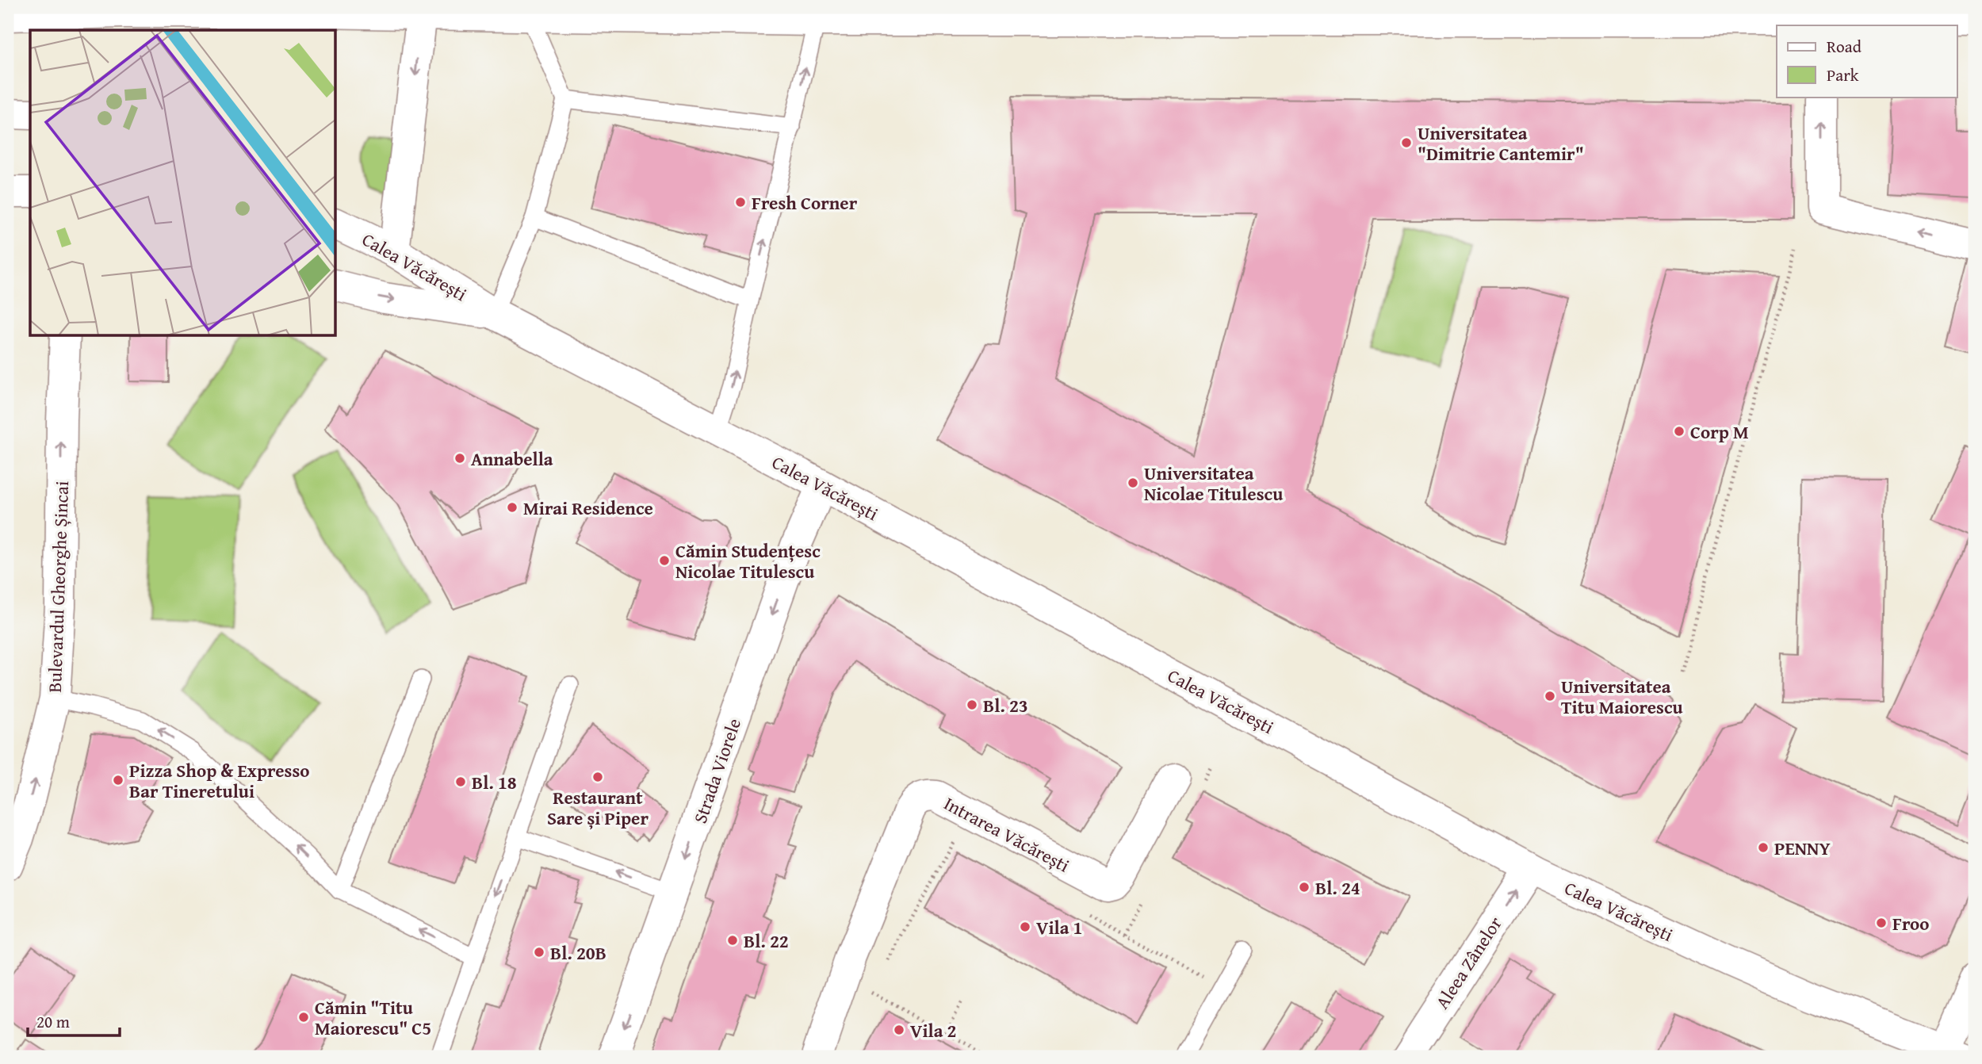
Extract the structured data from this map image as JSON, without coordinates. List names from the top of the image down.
{
  "streets": {
    "main road": [
      "Calea Văcărești",
      "Bulevardul Gheorghe Șincai",
      "Strada Viorele",
      "Intrarea Văcărești",
      "Aleea Zânelor"
    ]
  },
  "crossings": [
    ["Calea Văcărești", "Strada Viorele"],
    ["Calea Văcărești", "Aleea Zânelor"]
  ],
  "one_way": ["Bulevardul Gheorghe Șincai", "Strada Viorele", "Aleea Zânelor"],
  "places": [
    "Universitatea \"Dimitrie Cantemir\"",
    "Fresh Corner",
    "Corp M",
    "Annabella",
    "Universitatea Nicolae Titulescu",
    "Mirai Residence",
    "Cămin Studențesc Nicolae Titulescu",
    "Universitatea Titu Maiorescu",
    "Bl. 23",
    "Restaurant Sare și Piper",
    "Pizza Shop & Expresso Bar Tineretului",
    "Bl. 18",
    "PENNY",
    "Bl. 24",
    "Froo",
    "Vila 1",
    "Bl. 22",
    "Bl. 20B",
    "Cămin \"Titu Maiorescu\" C5",
    "Vila 2"
  ],
  "legend": ["Road", "Park"],
  "scale_bar": "20 m"
}
